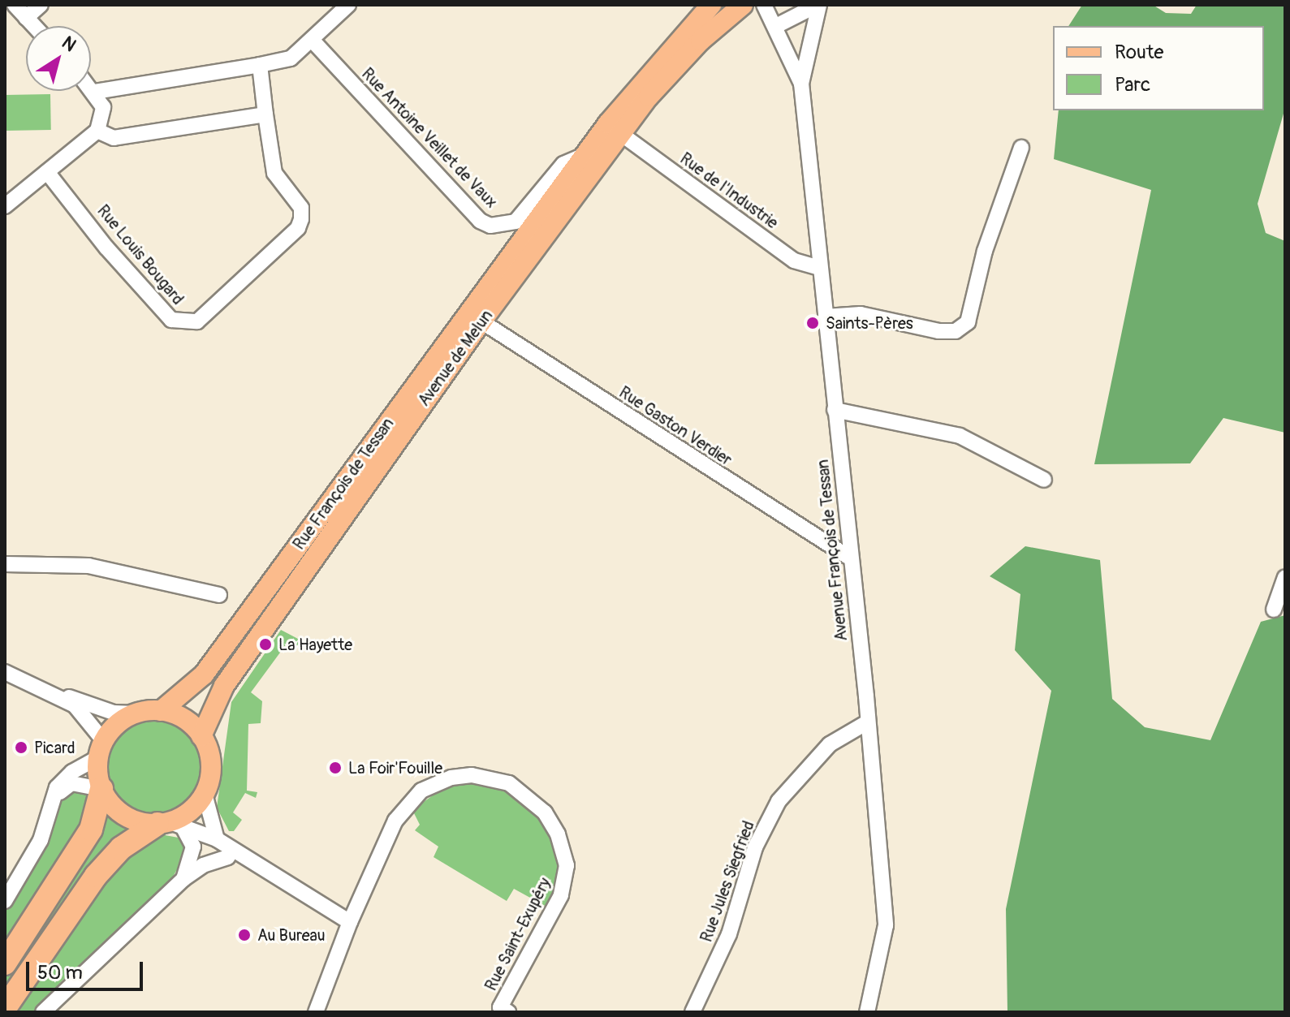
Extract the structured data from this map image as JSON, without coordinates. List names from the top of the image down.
{
  "streets": {
    "main road": ["Avenue de Melun", "Rue François de Tessan"],
    "street": [
      "Rue Antoine Veillet de Vaux",
      "Rue de l'Industrie",
      "Rue Louis Bougard",
      "Rue Gaston Verdier",
      "Avenue François de Tessan",
      "Rue Jules Siegfried",
      "Rue Saint-Exupéry"
    ]
  },
  "crossings": [
    ["Rue Antoine Veillet de Vaux", "Rue François de Tessan"],
    ["Rue de l'Industrie", "Avenue de Melun"],
    ["Rue de l'Industrie", "Avenue François de Tessan"],
    ["Avenue de Melun", "Rue Gaston Verdier"],
    ["Avenue de Melun", "Rue François de Tessan"],
    ["Rue Gaston Verdier", "Avenue François de Tessan"],
    ["Avenue François de Tessan", "Rue Jules Siegfried"]
  ],
  "places": [
    "Saints-Pères",
    "La Hayette",
    "Picard",
    "La Foir'Fouille",
    "Au Bureau"
  ],
  "legend": ["Route", "Parc"],
  "scale_bar": "50 m",
  "north": "top right"
}
